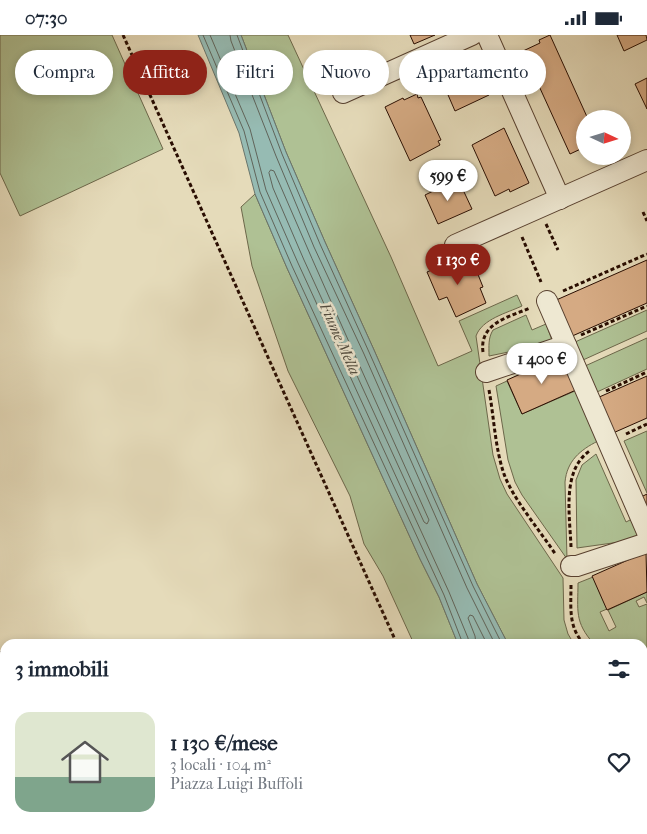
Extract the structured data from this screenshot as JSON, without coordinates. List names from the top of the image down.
{
  "water": ["Fiume Mella"],
  "north": "right",
  "page": {
    "status": "07:30",
    "chip": [
      "Compra",
      "Affitta",
      "Filtri",
      "Nuovo",
      "Appartamento"
    ],
    "price": ["599 €", "1 130 €", "1 400 €"],
    "heading": "3 immobili",
    "list": [
      {
        "name": "1 130 €/mese",
        "note": "3 locali · 104 m² · Piazza Luigi Buffoli"
      }
    ]
  }
}
